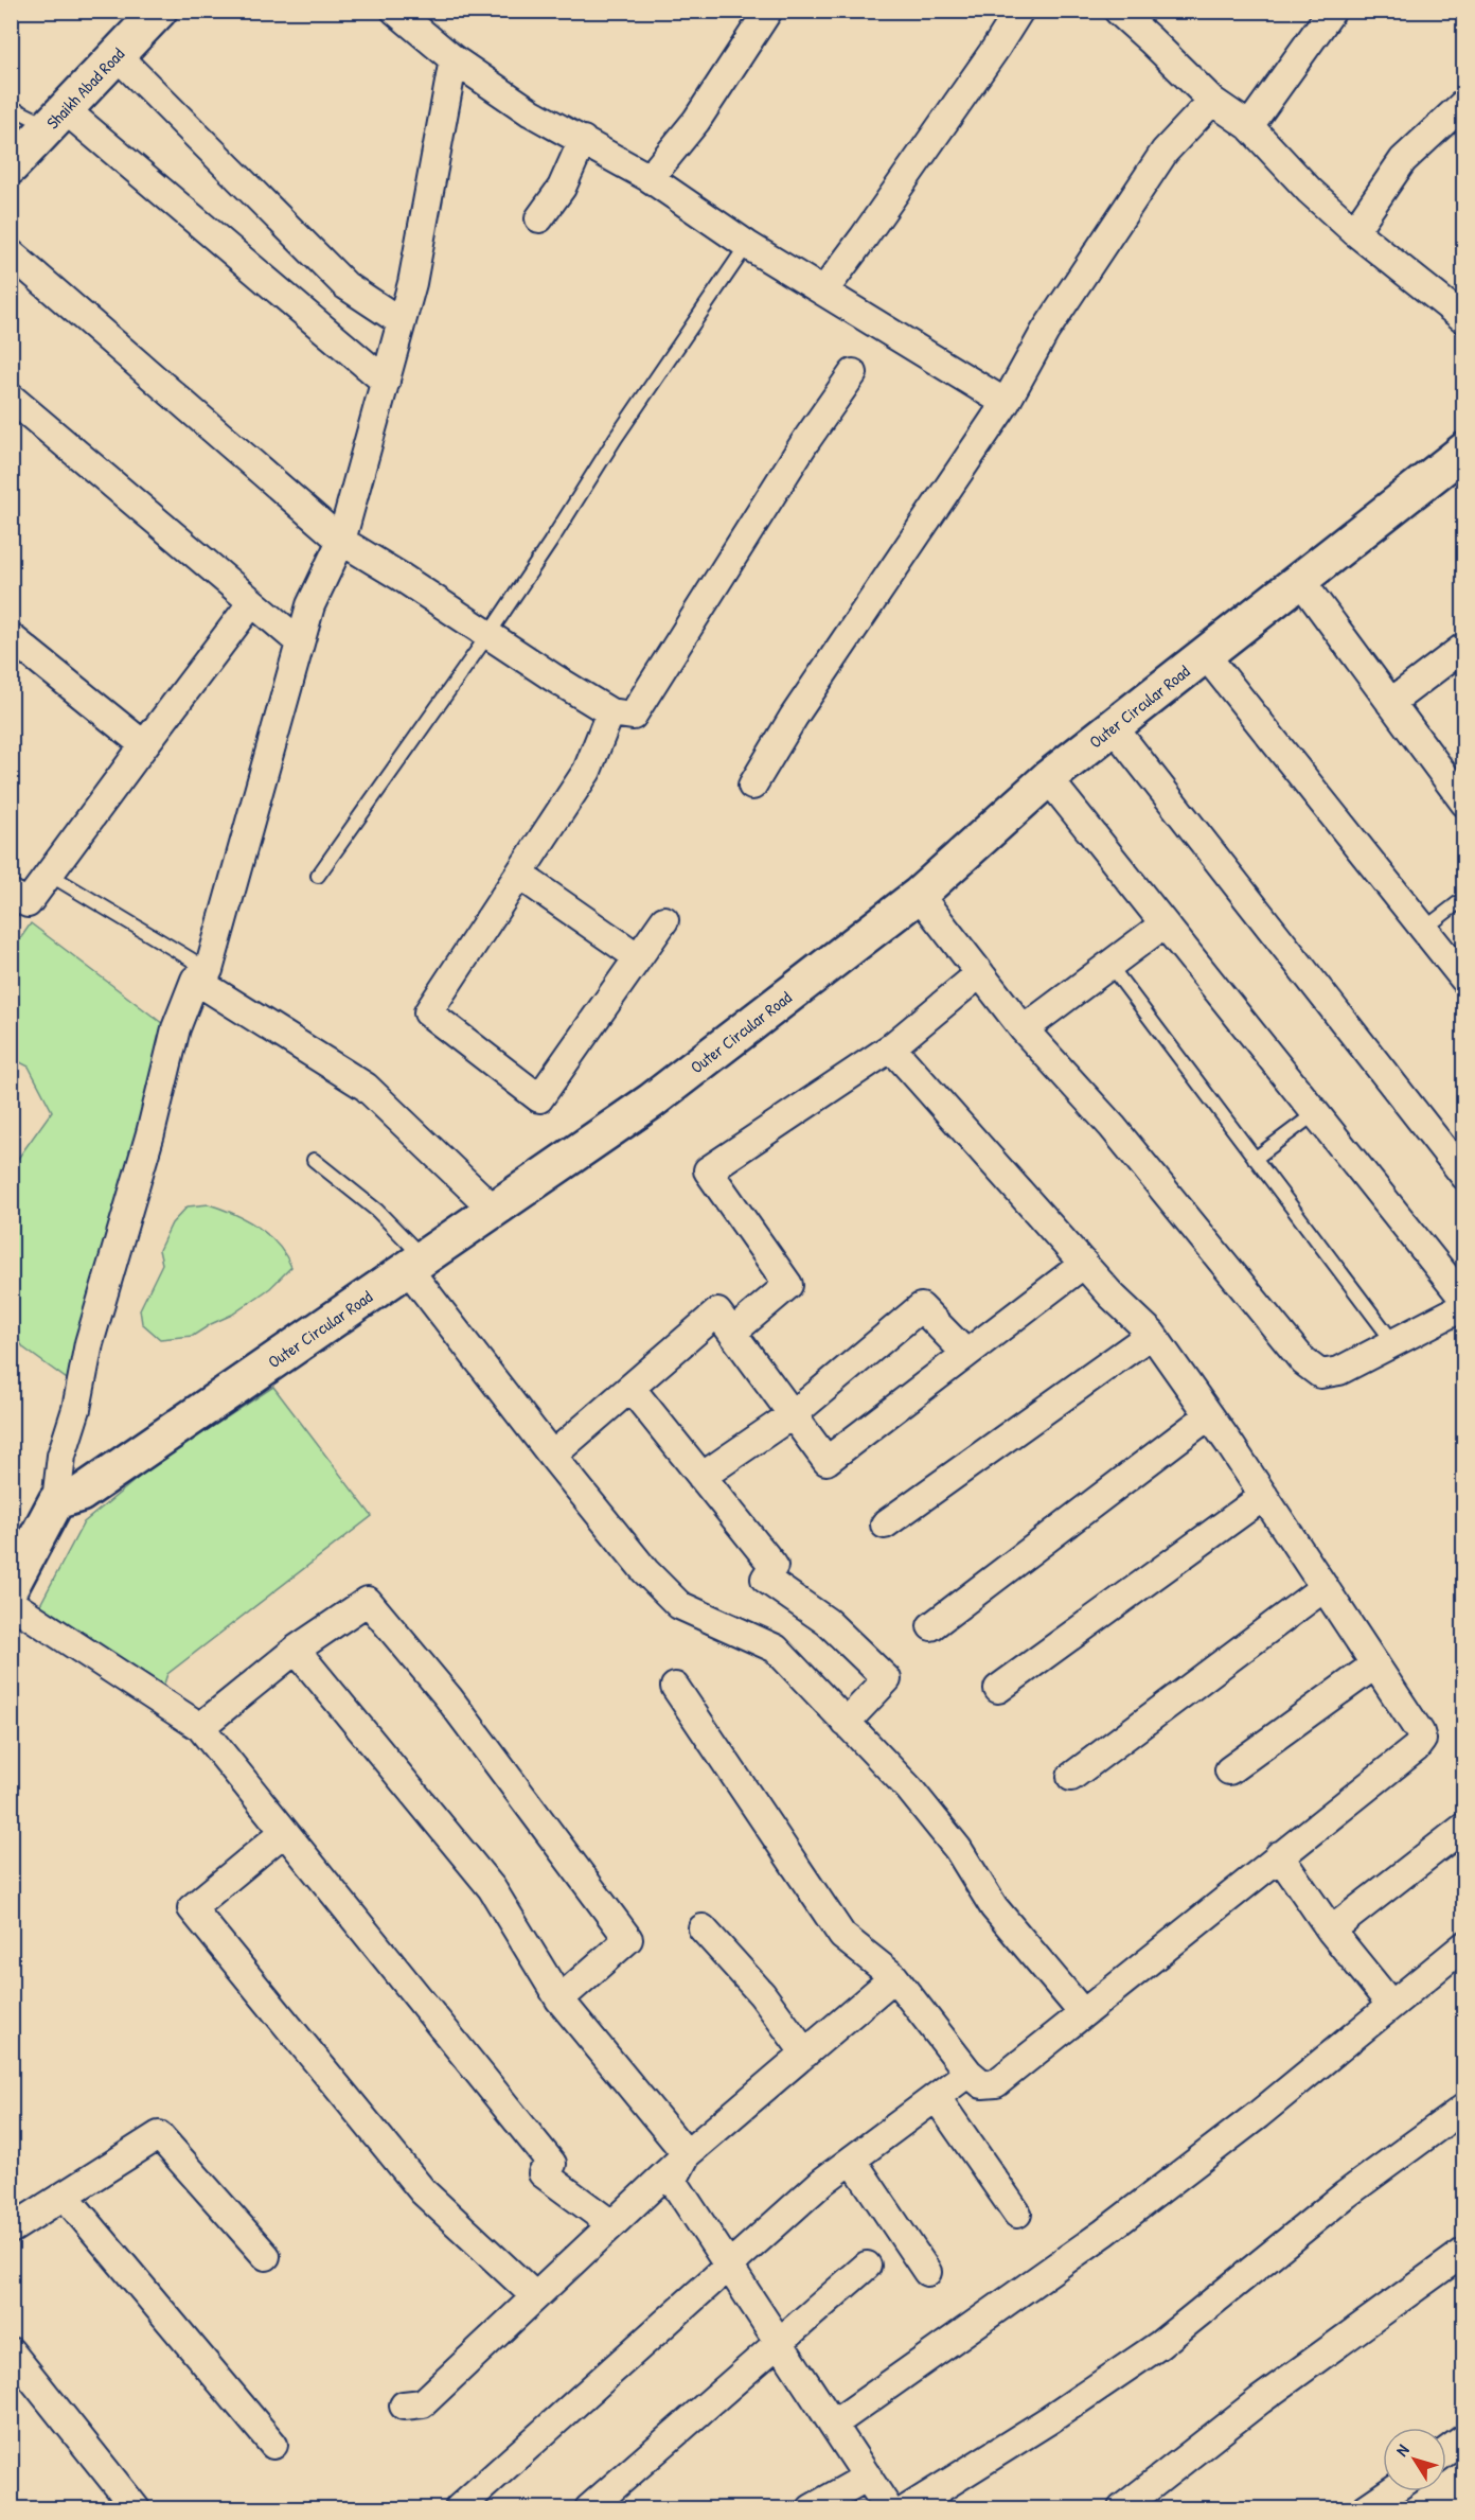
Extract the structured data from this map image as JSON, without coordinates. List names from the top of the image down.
{
  "streets": {
    "main road": ["Shaikh Abad Road", "Outer Circular Road"]
  },
  "north": "top left"
}
